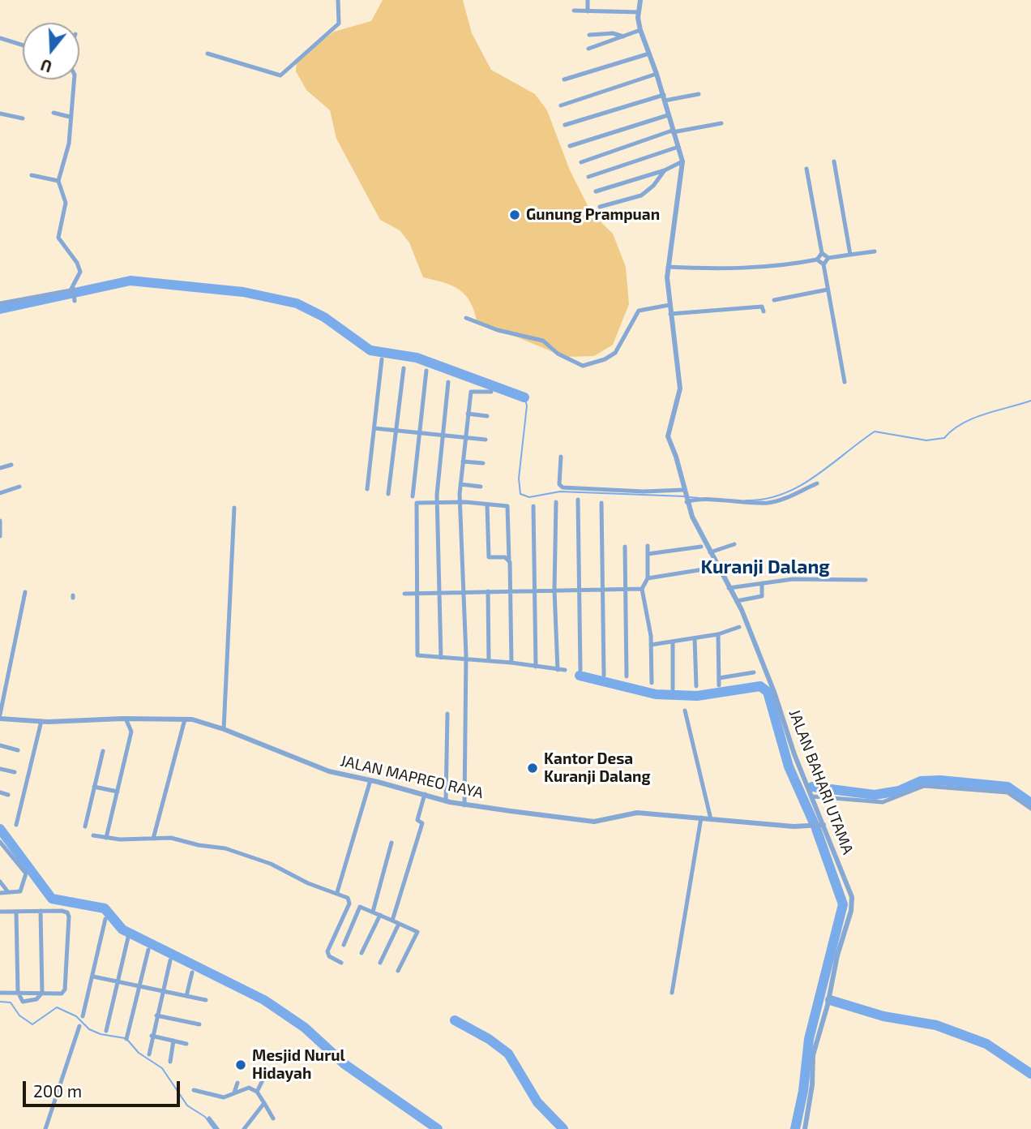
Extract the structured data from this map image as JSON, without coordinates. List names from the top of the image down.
{
  "streets": {
    "street": ["JALAN MAPREO RAYA", "JALAN BAHARI UTAMA"]
  },
  "crossings": [
    ["JALAN MAPREO RAYA", "JALAN BAHARI UTAMA"]
  ],
  "districts": ["Kuranji Dalang"],
  "places": ["Gunung Prampuan", "Kantor Desa Kuranji Dalang", "Mesjid Nurul Hidayah"],
  "scale_bar": "200 m",
  "north": "bottom"
}
